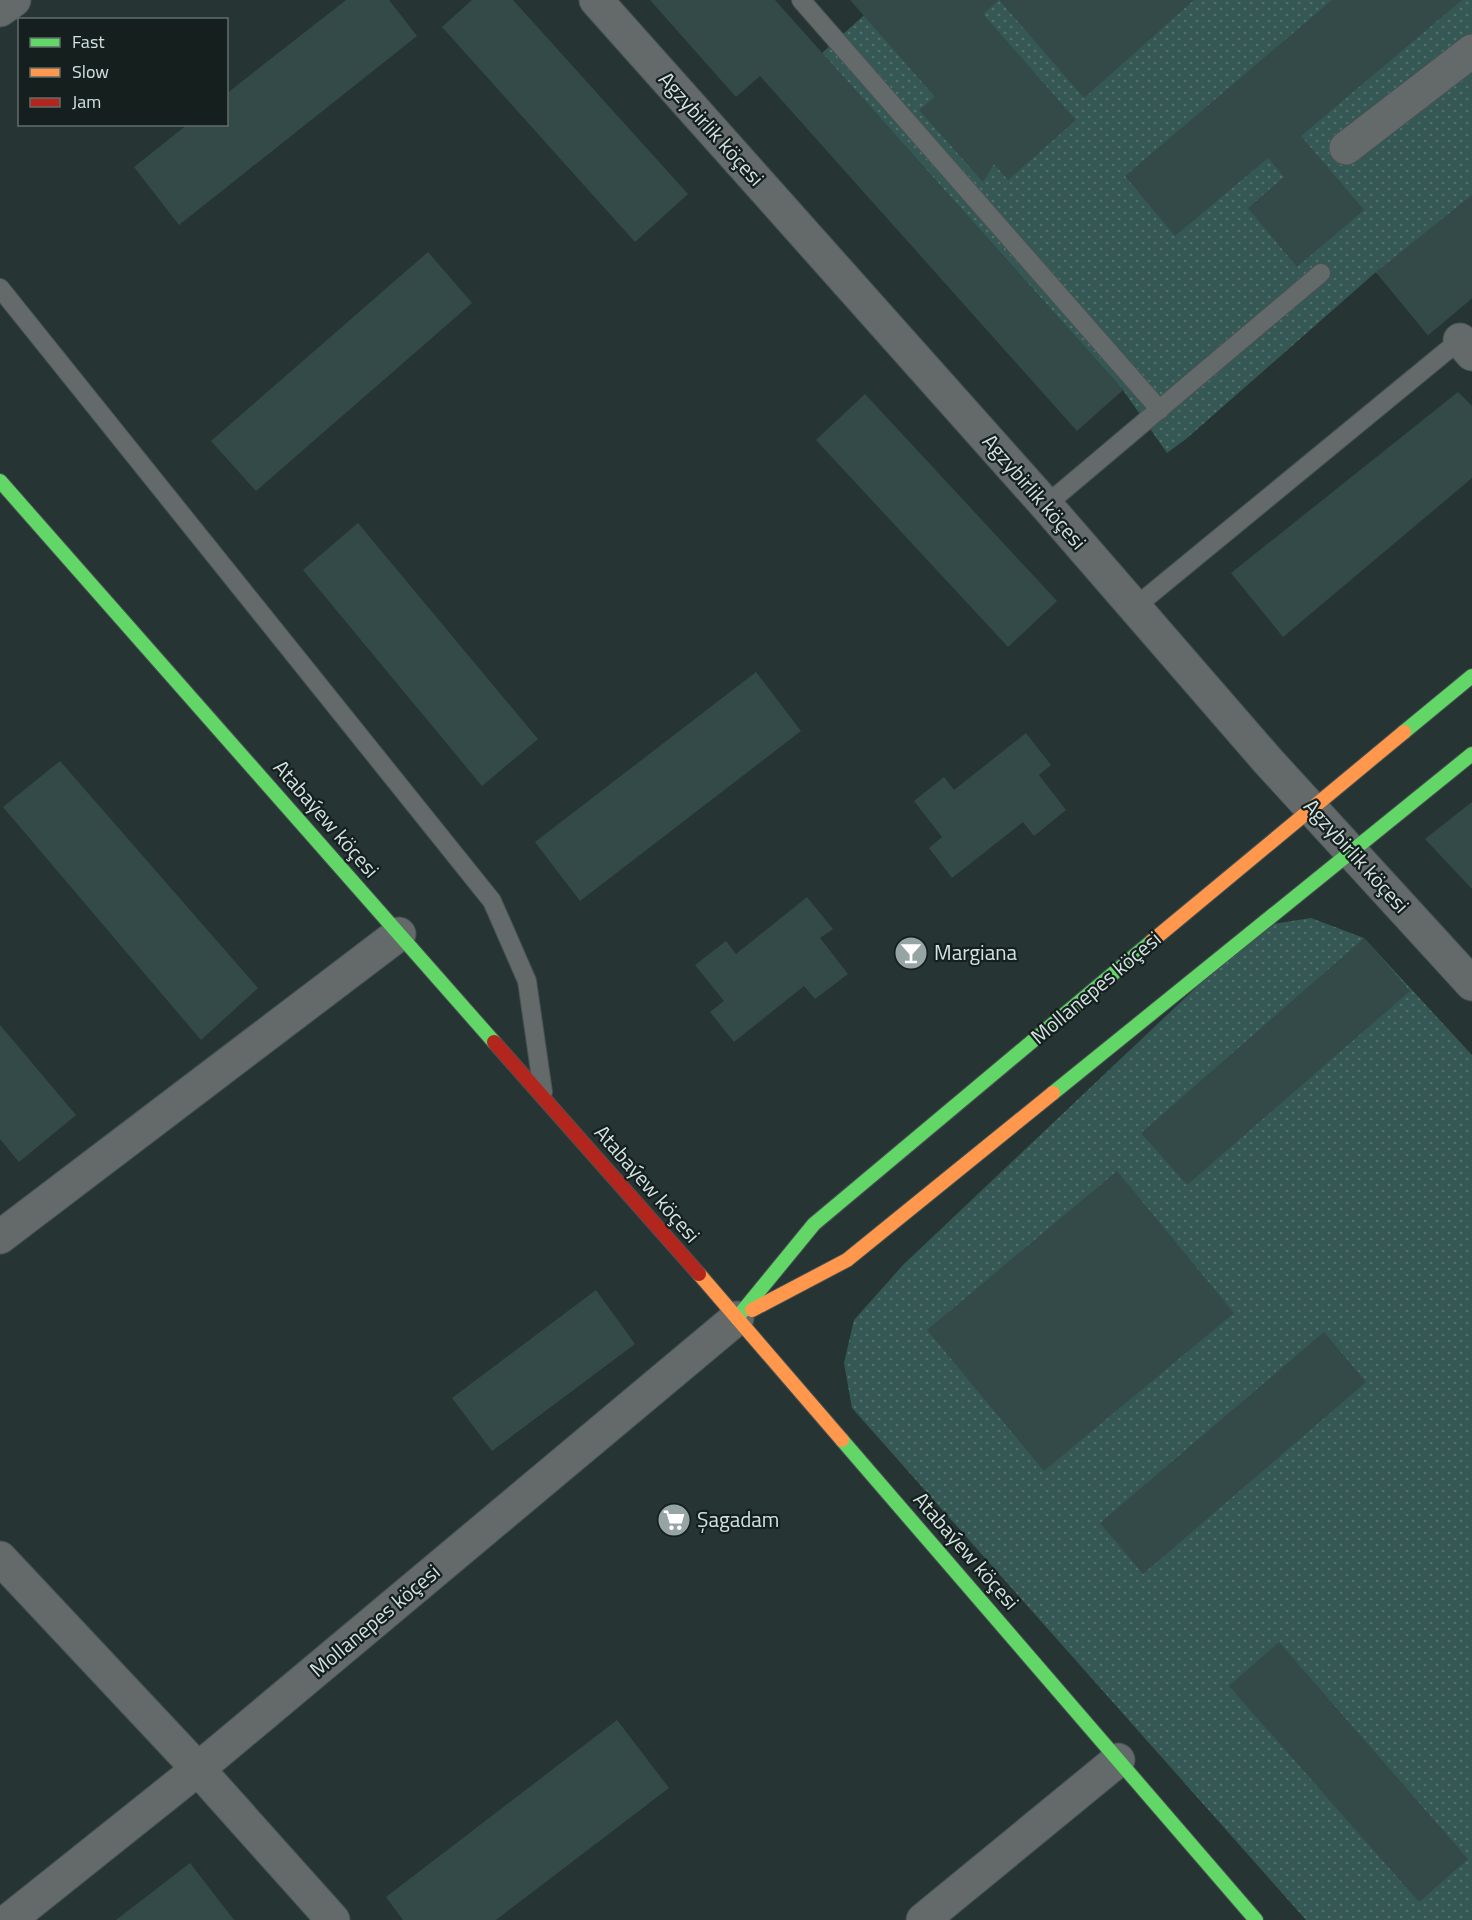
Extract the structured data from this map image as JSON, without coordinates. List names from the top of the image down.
{
  "streets": {
    "main road": ["Atabaýew köçesi", "Mollanepes köçesi"],
    "street": ["Agzybirlik köçesi"]
  },
  "crossings": [
    ["Agzybirlik köçesi", "Mollanepes köçesi"],
    ["Atabaýew köçesi", "Mollanepes köçesi"]
  ],
  "places": {
    "bar": ["Margiana"],
    "supermarket": ["Şagadam"]
  },
  "legend": ["Fast", "Slow", "Jam"]
}
